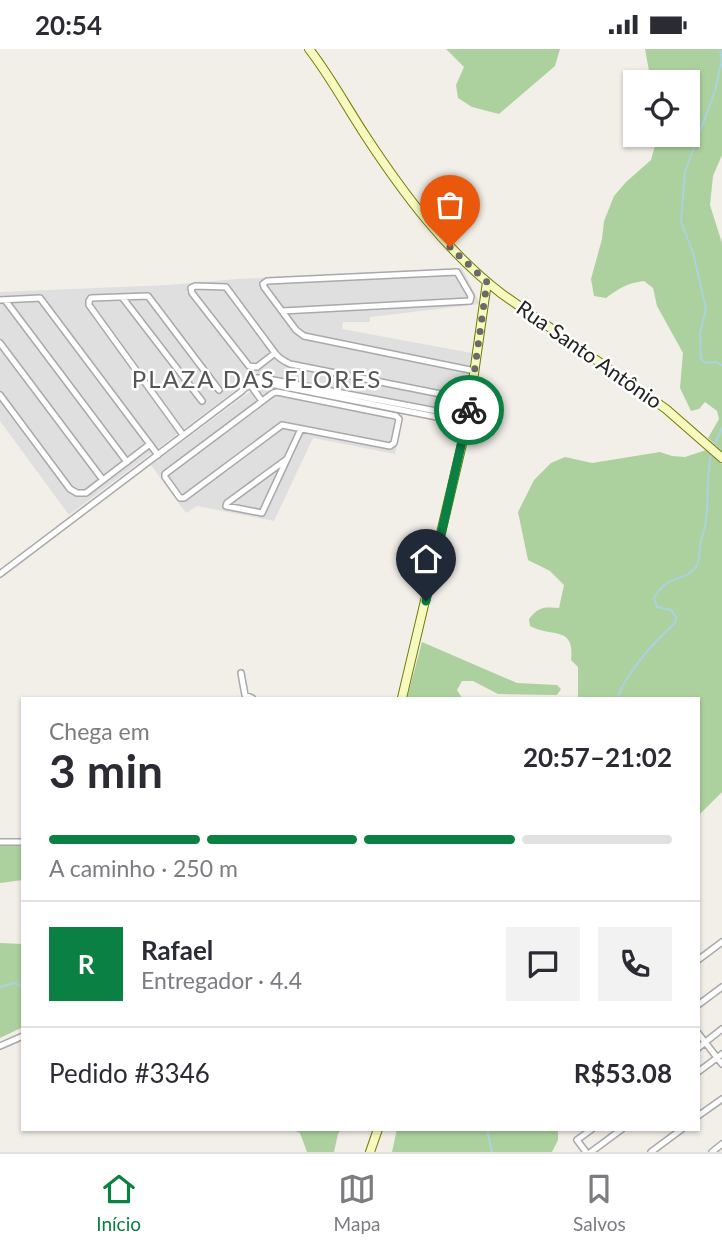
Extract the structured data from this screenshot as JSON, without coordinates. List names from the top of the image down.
{
  "streets": {
    "main road": ["Rua Santo Antônio"]
  },
  "districts": ["PLAZA DAS FLORES"],
  "page": {
    "status": "20:54",
    "heading": ["3 min", "Chega em", "20:57–21:02"],
    "panel": [
      "Rafael",
      "Entregador · 4.4",
      "Pedido #3346",
      "R$53.08"
    ],
    "bar": "A caminho · 250 m",
    "round": "R",
    "tabs": ["Início", "Mapa", "Salvos"]
  }
}
